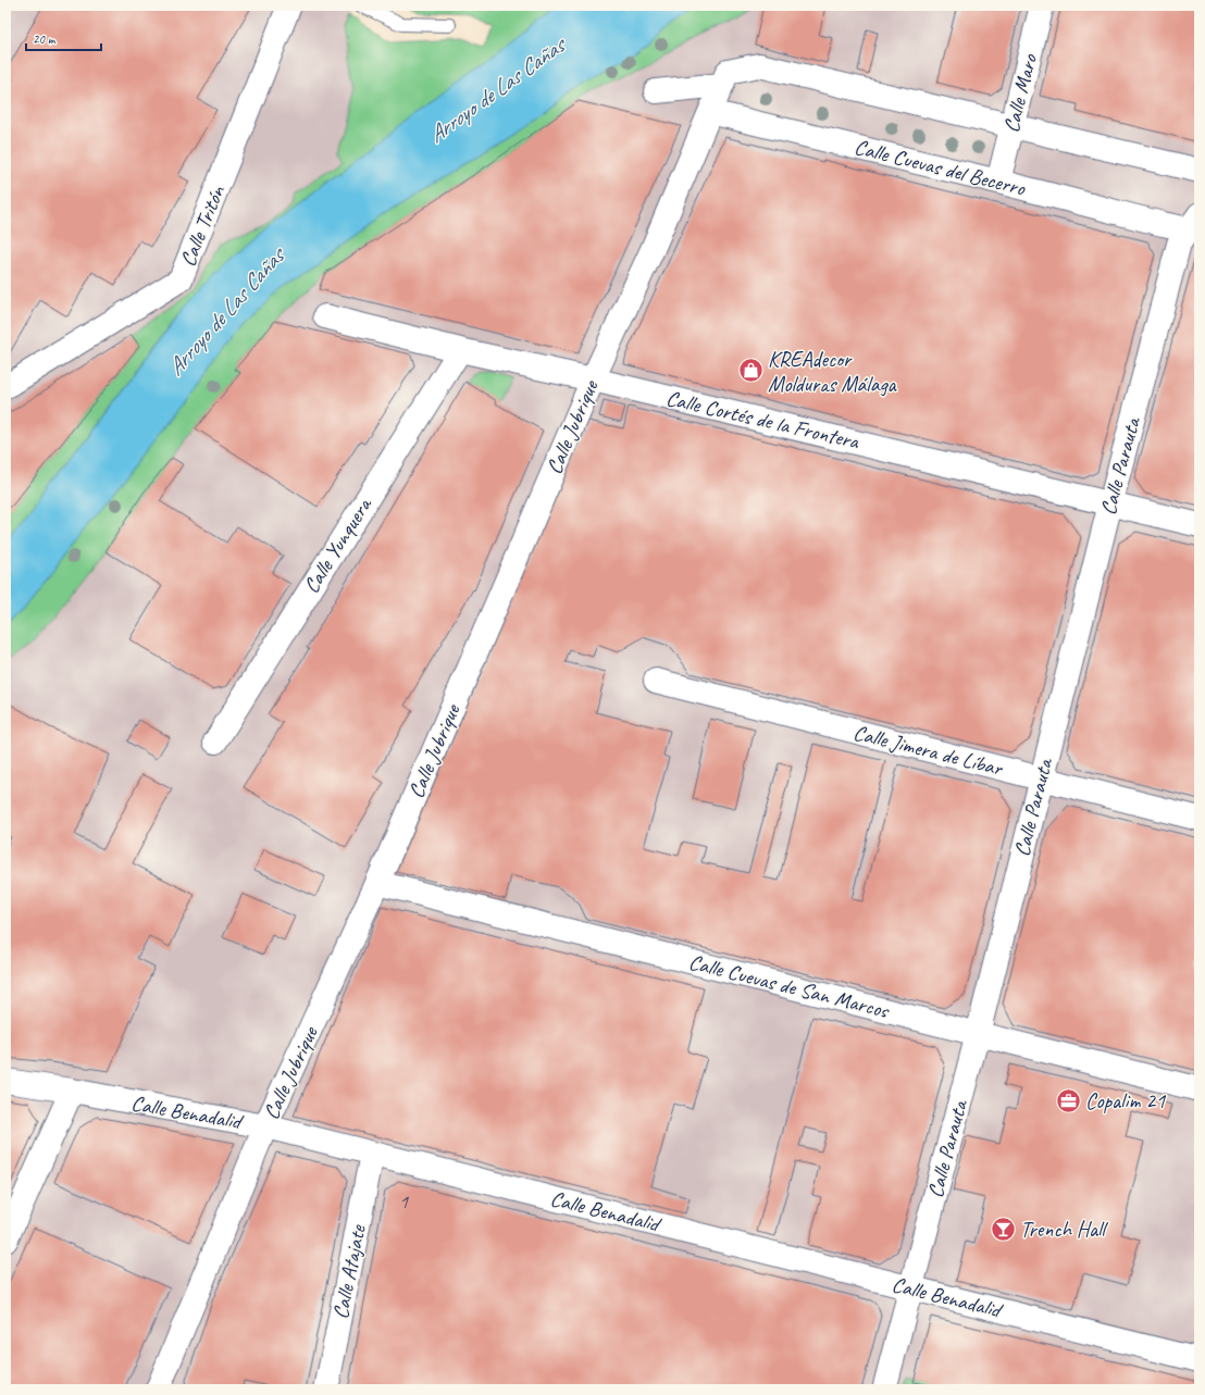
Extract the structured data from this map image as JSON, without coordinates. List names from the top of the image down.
{
  "streets": {
    "street": [
      "Calle Maro",
      "Calle Cuevas del Becerro",
      "Calle Tritón",
      "Calle Cortés de la Frontera",
      "Calle Jubrique",
      "Calle Parauta",
      "Calle Yunquera",
      "Calle Jimera de Líbar",
      "Calle Cuevas de San Marcos",
      "Calle Benadalid",
      "Calle Atajate"
    ]
  },
  "crossings": [
    ["Calle Maro", "Calle Cuevas del Becerro"],
    ["Calle Cuevas del Becerro", "Calle Jubrique"],
    ["Calle Cuevas del Becerro", "Calle Parauta"],
    ["Calle Cortés de la Frontera", "Calle Jubrique"],
    ["Calle Cortés de la Frontera", "Calle Parauta"],
    ["Calle Cortés de la Frontera", "Calle Yunquera"],
    ["Calle Jubrique", "Calle Cuevas de San Marcos"],
    ["Calle Jubrique", "Calle Benadalid"],
    ["Calle Parauta", "Calle Jimera de Líbar"],
    ["Calle Parauta", "Calle Cuevas de San Marcos"],
    ["Calle Parauta", "Calle Benadalid"],
    ["Calle Benadalid", "Calle Atajate"]
  ],
  "water": ["Arroyo de Las Cañas"],
  "places": {
    "shop": ["KREAdecor Molduras Málaga"],
    "office": ["Copalim 21"],
    "bar": ["Trench Hall"]
  },
  "house_numbers": ["1"],
  "scale_bar": "20 m"
}
